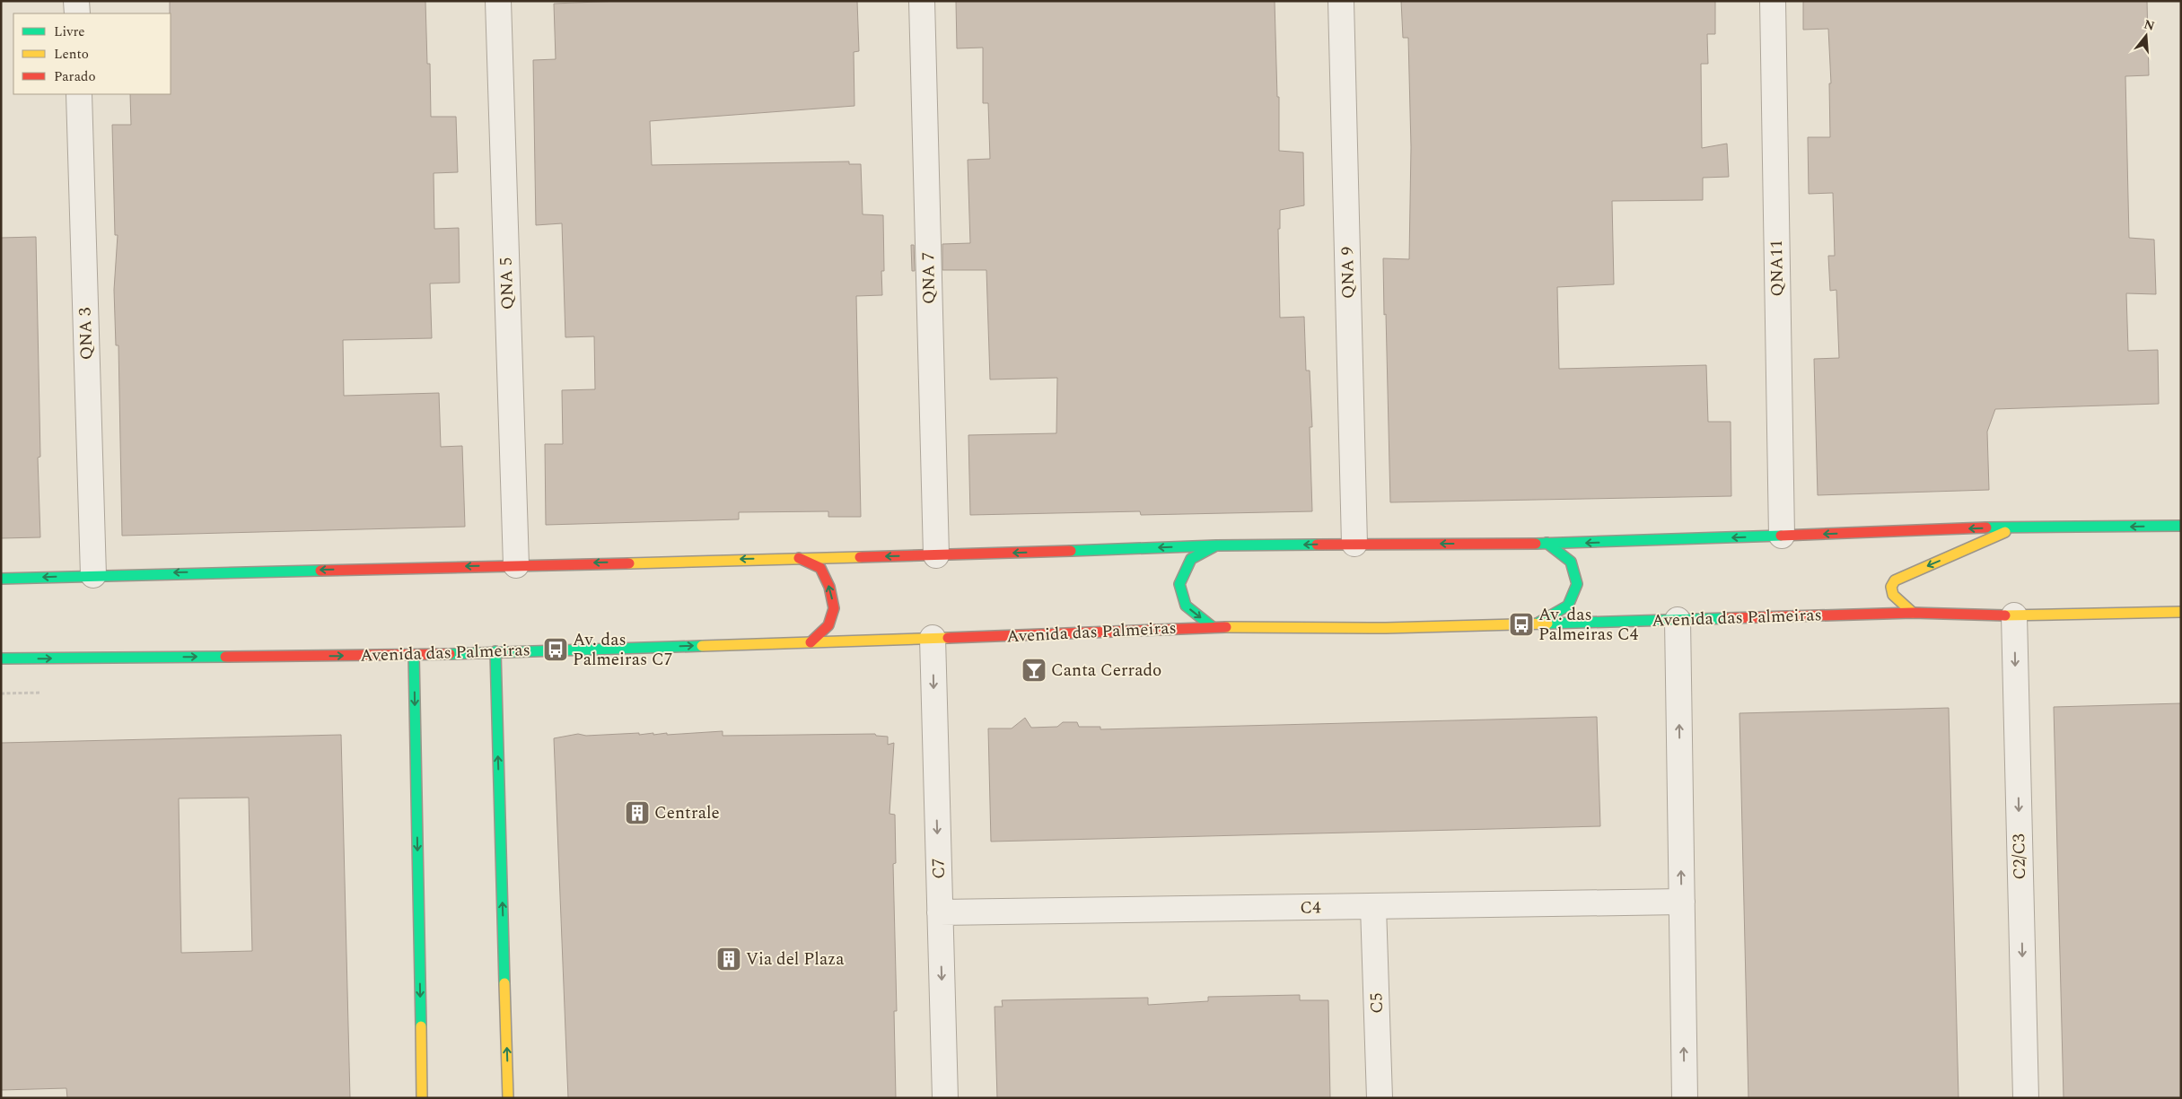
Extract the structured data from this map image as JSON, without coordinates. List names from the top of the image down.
{
  "streets": {
    "main road": ["Avenida das Palmeiras"],
    "street": [
      "QNA11",
      "QNA 9",
      "QNA 7",
      "QNA 5",
      "QNA 3",
      "C2/C3",
      "C7",
      "C4",
      "C5"
    ]
  },
  "crossings": [
    ["Avenida das Palmeiras", "C2/C3"],
    ["Avenida das Palmeiras", "C7"],
    ["C7", "C4"],
    ["C4", "C5"]
  ],
  "one_way": ["C2/C3", "C7"],
  "places": {
    "bus stop": ["Av. das Palmeiras C4", "Av. das Palmeiras C7"],
    "bar": ["Canta Cerrado"],
    "building": ["Centrale", "Via del Plaza"]
  },
  "legend": ["Livre", "Lento", "Parado"],
  "north": "top"
}
